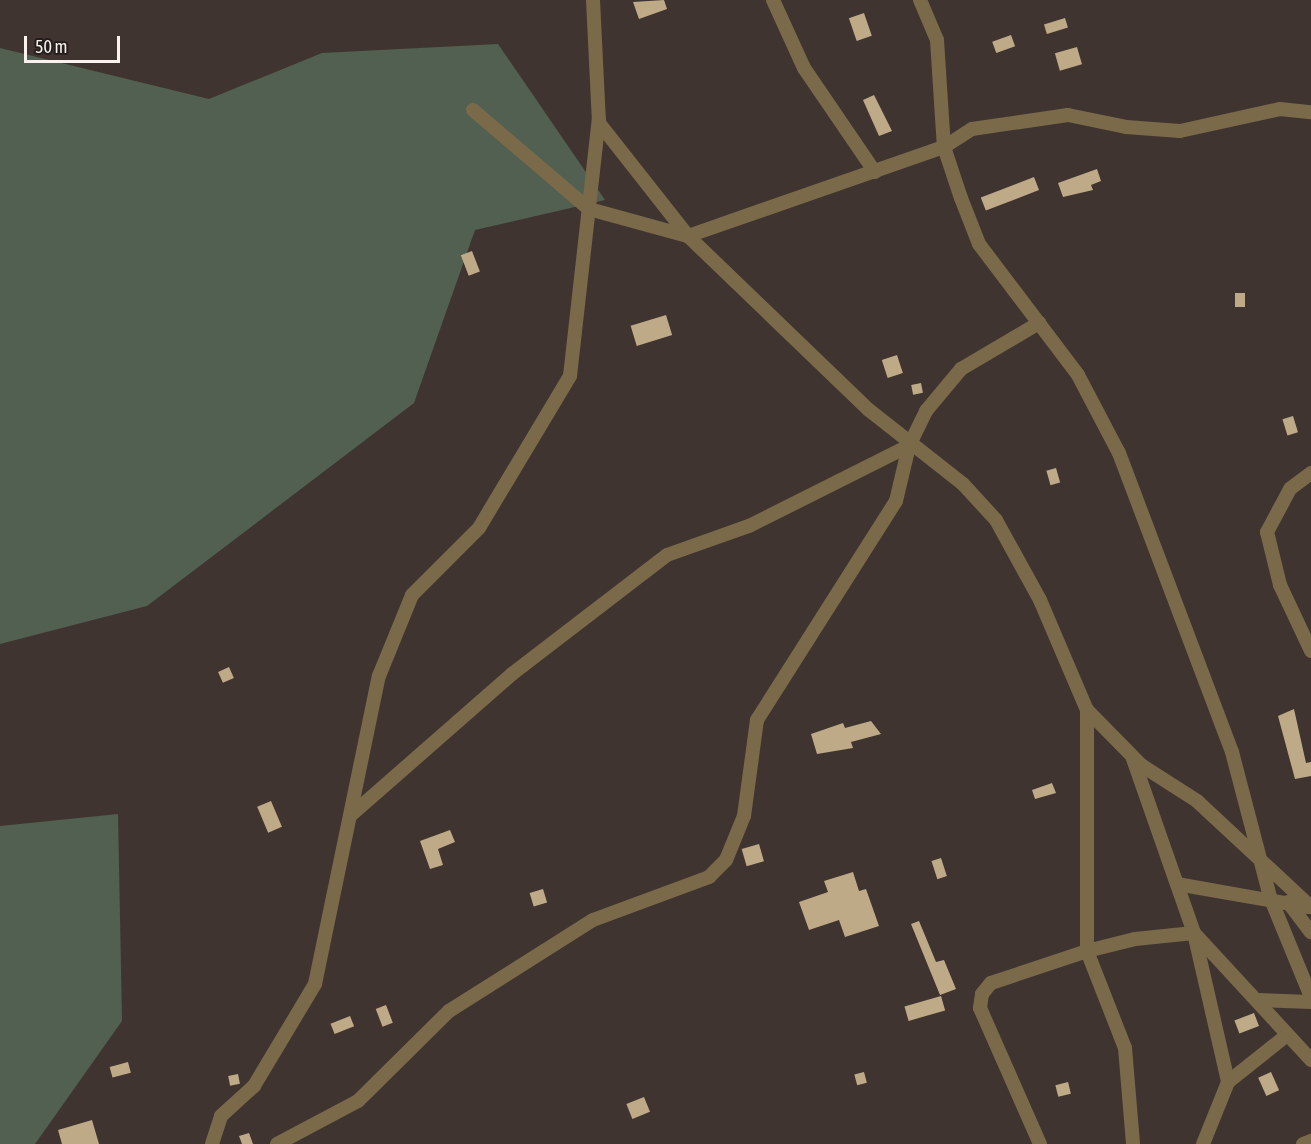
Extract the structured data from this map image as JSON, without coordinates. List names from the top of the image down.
{
  "scale_bar": "50 m"
}
